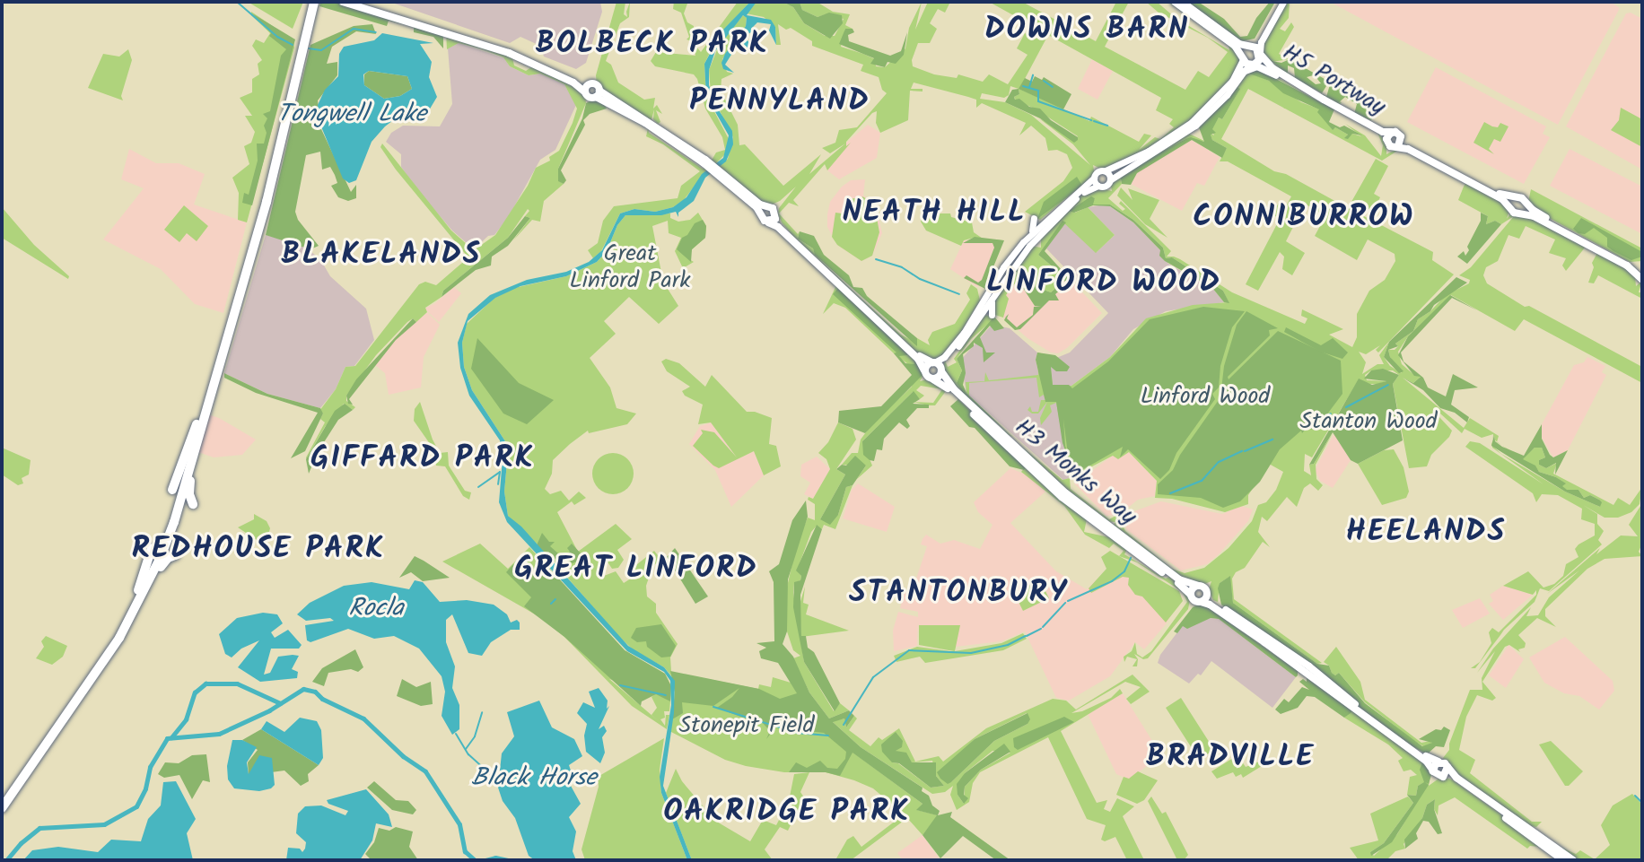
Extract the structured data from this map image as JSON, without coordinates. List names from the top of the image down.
{
  "streets": {
    "main road": ["H5 Portway", "H3 Monks Way"]
  },
  "districts": [
    "DOWNS BARN",
    "BOLBECK PARK",
    "PENNYLAND",
    "NEATH HILL",
    "CONNIBURROW",
    "BLAKELANDS",
    "LINFORD WOOD",
    "GIFFARD PARK",
    "HEELANDS",
    "REDHOUSE PARK",
    "GREAT LINFORD",
    "STANTONBURY",
    "BRADVILLE",
    "OAKRIDGE PARK"
  ],
  "water": ["Tongwell Lake", "Rocla", "Black Horse"],
  "parks": [
    "Great Linford Park",
    "Linford Wood",
    "Stanton Wood",
    "Stonepit Field"
  ]
}
